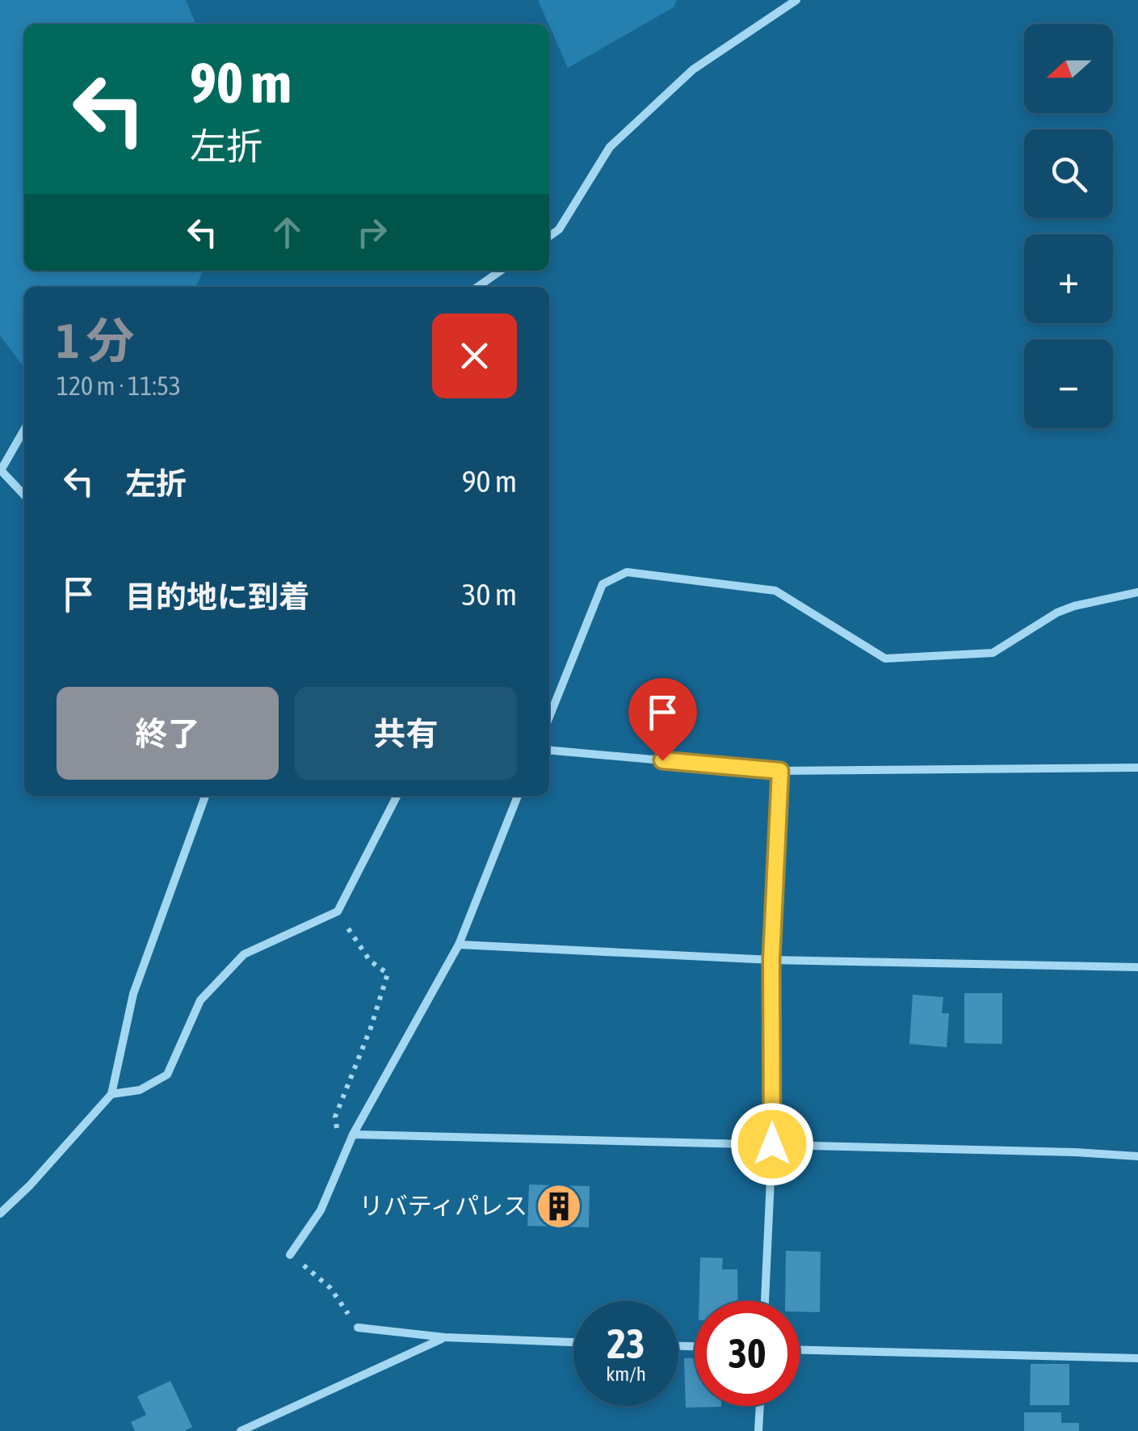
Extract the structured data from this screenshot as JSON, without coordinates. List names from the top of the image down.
{
  "places": {
    "building": ["リバティパレス"]
  },
  "north": "left",
  "page": {
    "map_buttons": ["+", "−"],
    "turn": ["90 m", "左折"],
    "heading": ["1 分", "120 m · 11:53"],
    "list": [
      {
        "name": "左折",
        "value": "90 m"
      },
      {
        "name": "目的地に到着",
        "value": "30 m"
      }
    ],
    "buttons": ["終了", "共有"],
    "speed": "23 km/h",
    "limit": "30"
  }
}
